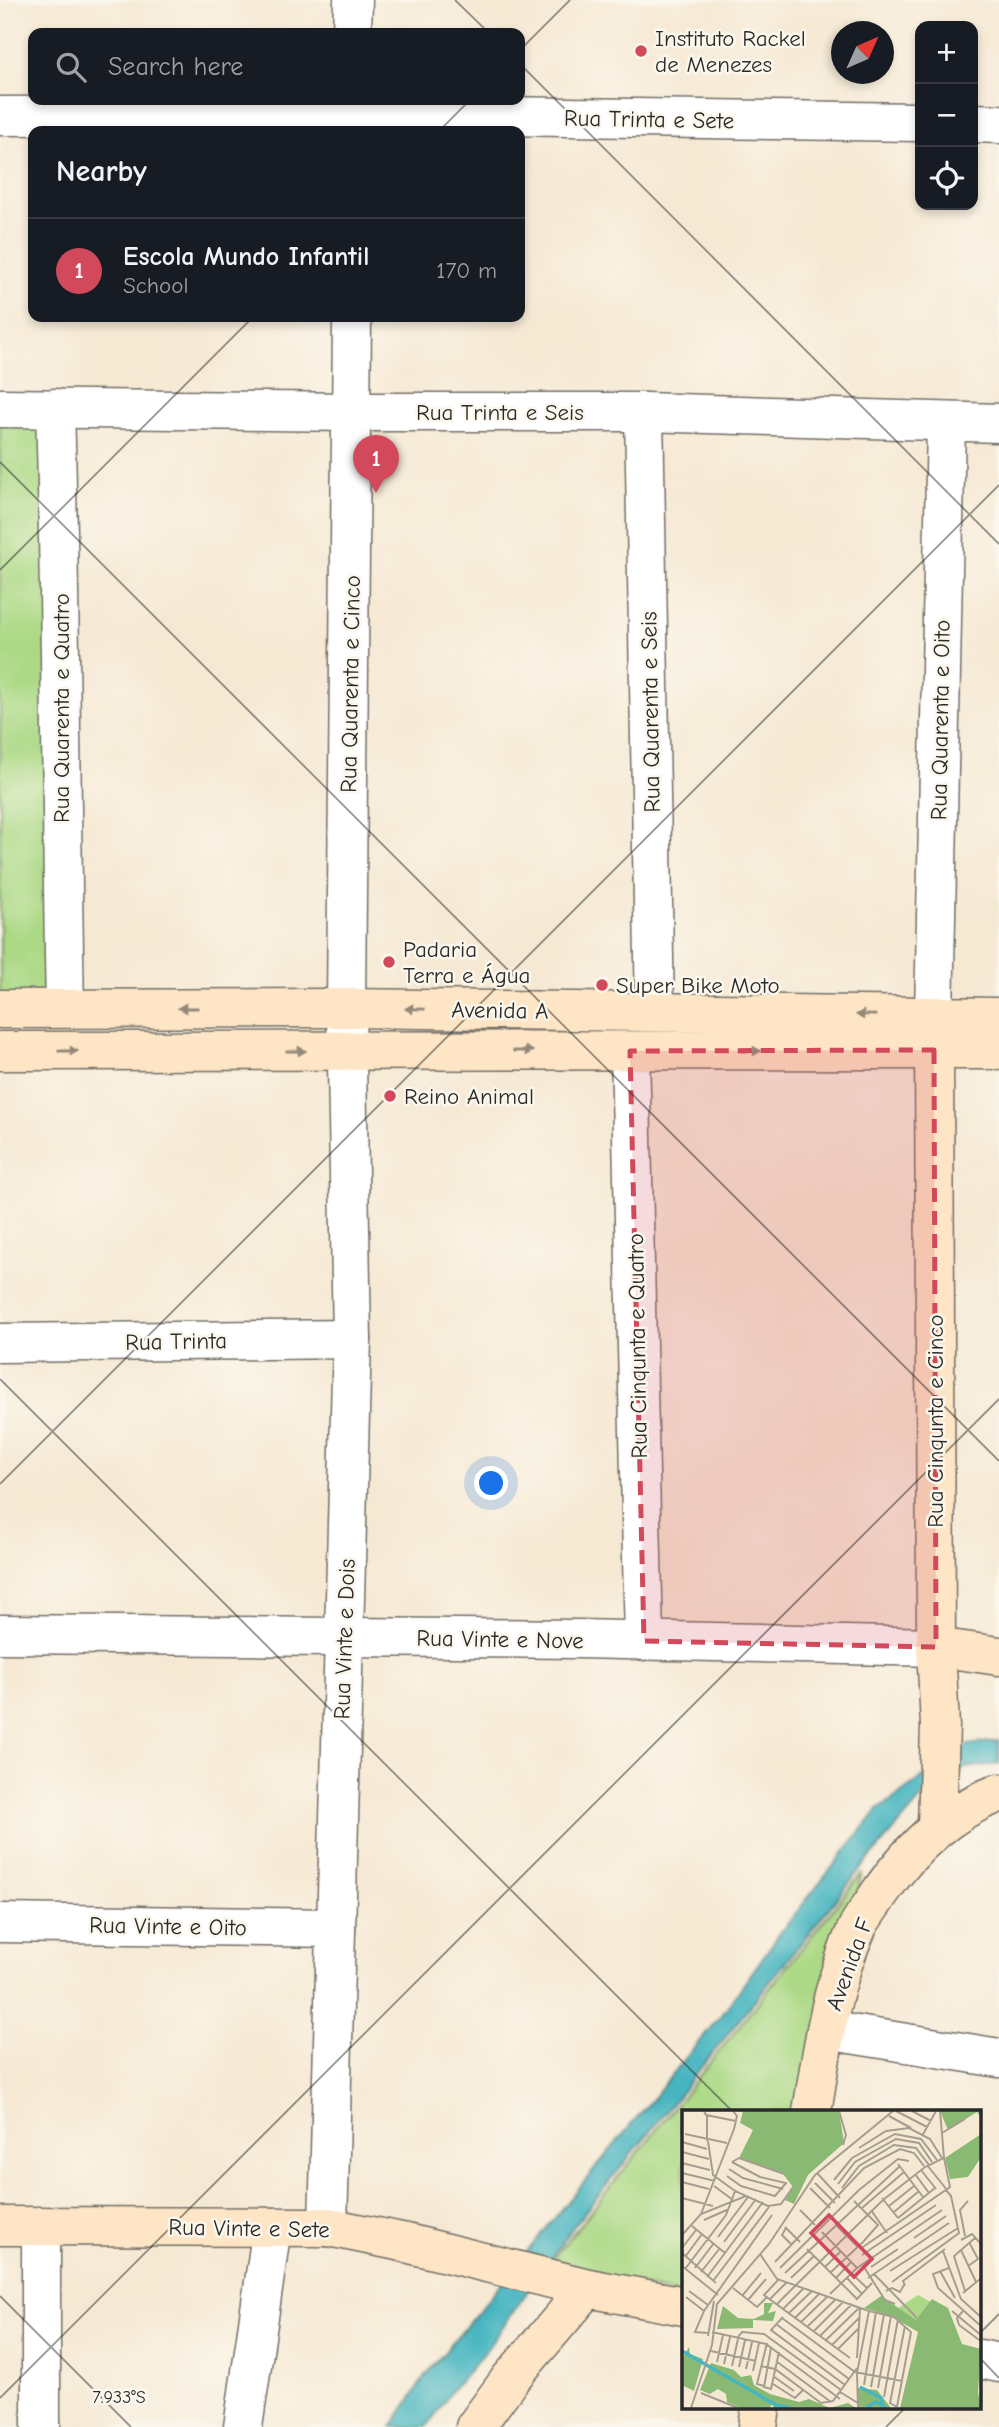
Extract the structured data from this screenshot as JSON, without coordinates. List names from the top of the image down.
{
  "streets": {
    "street": [
      "Rua Trinta e Sete",
      "Rua Trinta e Seis",
      "Rua Quarenta e Cinco",
      "Rua Quarenta e Quatro",
      "Rua Quarenta e Seis",
      "Rua Quarenta e Oito",
      "Avenida A",
      "Rua Trinta",
      "Rua Cinqunta e Quatro",
      "Rua Cinqunta e Cinco",
      "Rua Vinte e Dois",
      "Rua Vinte e Nove",
      "Rua Vinte e Oito",
      "Avenida F",
      "Rua Vinte e Sete"
    ]
  },
  "crossings": [
    ["Rua Trinta e Seis", "Rua Quarenta e Cinco"],
    ["Rua Trinta e Seis", "Rua Quarenta e Quatro"],
    ["Rua Trinta e Seis", "Rua Quarenta e Seis"],
    ["Rua Trinta e Seis", "Rua Quarenta e Oito"],
    ["Rua Quarenta e Cinco", "Avenida A"],
    ["Rua Quarenta e Cinco", "Rua Vinte e Dois"],
    ["Rua Quarenta e Quatro", "Avenida A"],
    ["Rua Quarenta e Seis", "Avenida A"],
    ["Rua Quarenta e Oito", "Avenida A"],
    ["Rua Quarenta e Oito", "Rua Cinqunta e Cinco"],
    ["Avenida A", "Rua Cinqunta e Quatro"],
    ["Avenida A", "Rua Cinqunta e Cinco"],
    ["Avenida A", "Rua Vinte e Dois"],
    ["Rua Trinta", "Rua Vinte e Dois"],
    ["Rua Cinqunta e Quatro", "Rua Vinte e Nove"],
    ["Rua Cinqunta e Cinco", "Rua Vinte e Nove"],
    ["Rua Cinqunta e Cinco", "Avenida F"],
    ["Rua Vinte e Dois", "Rua Vinte e Nove"],
    ["Rua Vinte e Dois", "Rua Vinte e Oito"],
    ["Rua Vinte e Dois", "Rua Vinte e Sete"]
  ],
  "places": [
    "Instituto Rackel de Menezes",
    "Padaria Terra e Água",
    "Super Bike Moto",
    "Reino Animal"
  ],
  "north": "top right",
  "page": {
    "map_buttons": ["+", "−"],
    "search": "Search here",
    "heading": "Nearby",
    "list": [
      {
        "mark": "1",
        "name": "Escola Mundo Infantil",
        "note": "School",
        "value": "170 m"
      }
    ],
    "pins": "1"
  },
  "coordinates": ["7.933°S"]
}
